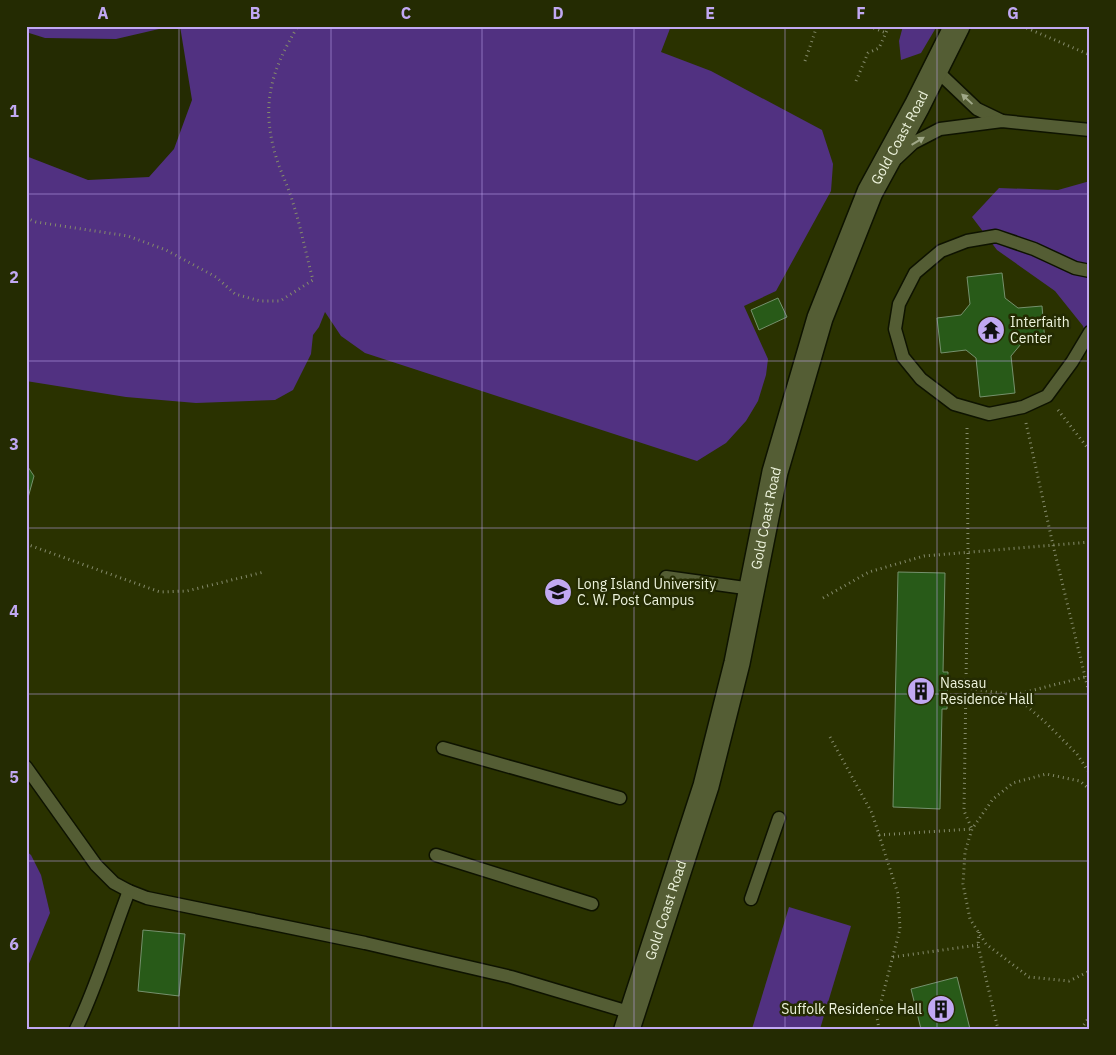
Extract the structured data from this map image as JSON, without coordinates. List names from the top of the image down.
{
  "streets": {
    "street": ["Gold Coast Road"]
  },
  "places": {
    "temple": ["Interfaith Center"],
    "school or university": ["Long Island University C. W. Post Campus"],
    "building": ["Nassau Residence Hall", "Suffolk Residence Hall"]
  },
  "grid": {
    "columns": [
      "A",
      "B",
      "C",
      "D",
      "E",
      "F",
      "G"
    ],
    "rows": [
      "1",
      "2",
      "3",
      "4",
      "5",
      "6"
    ]
  }
}
